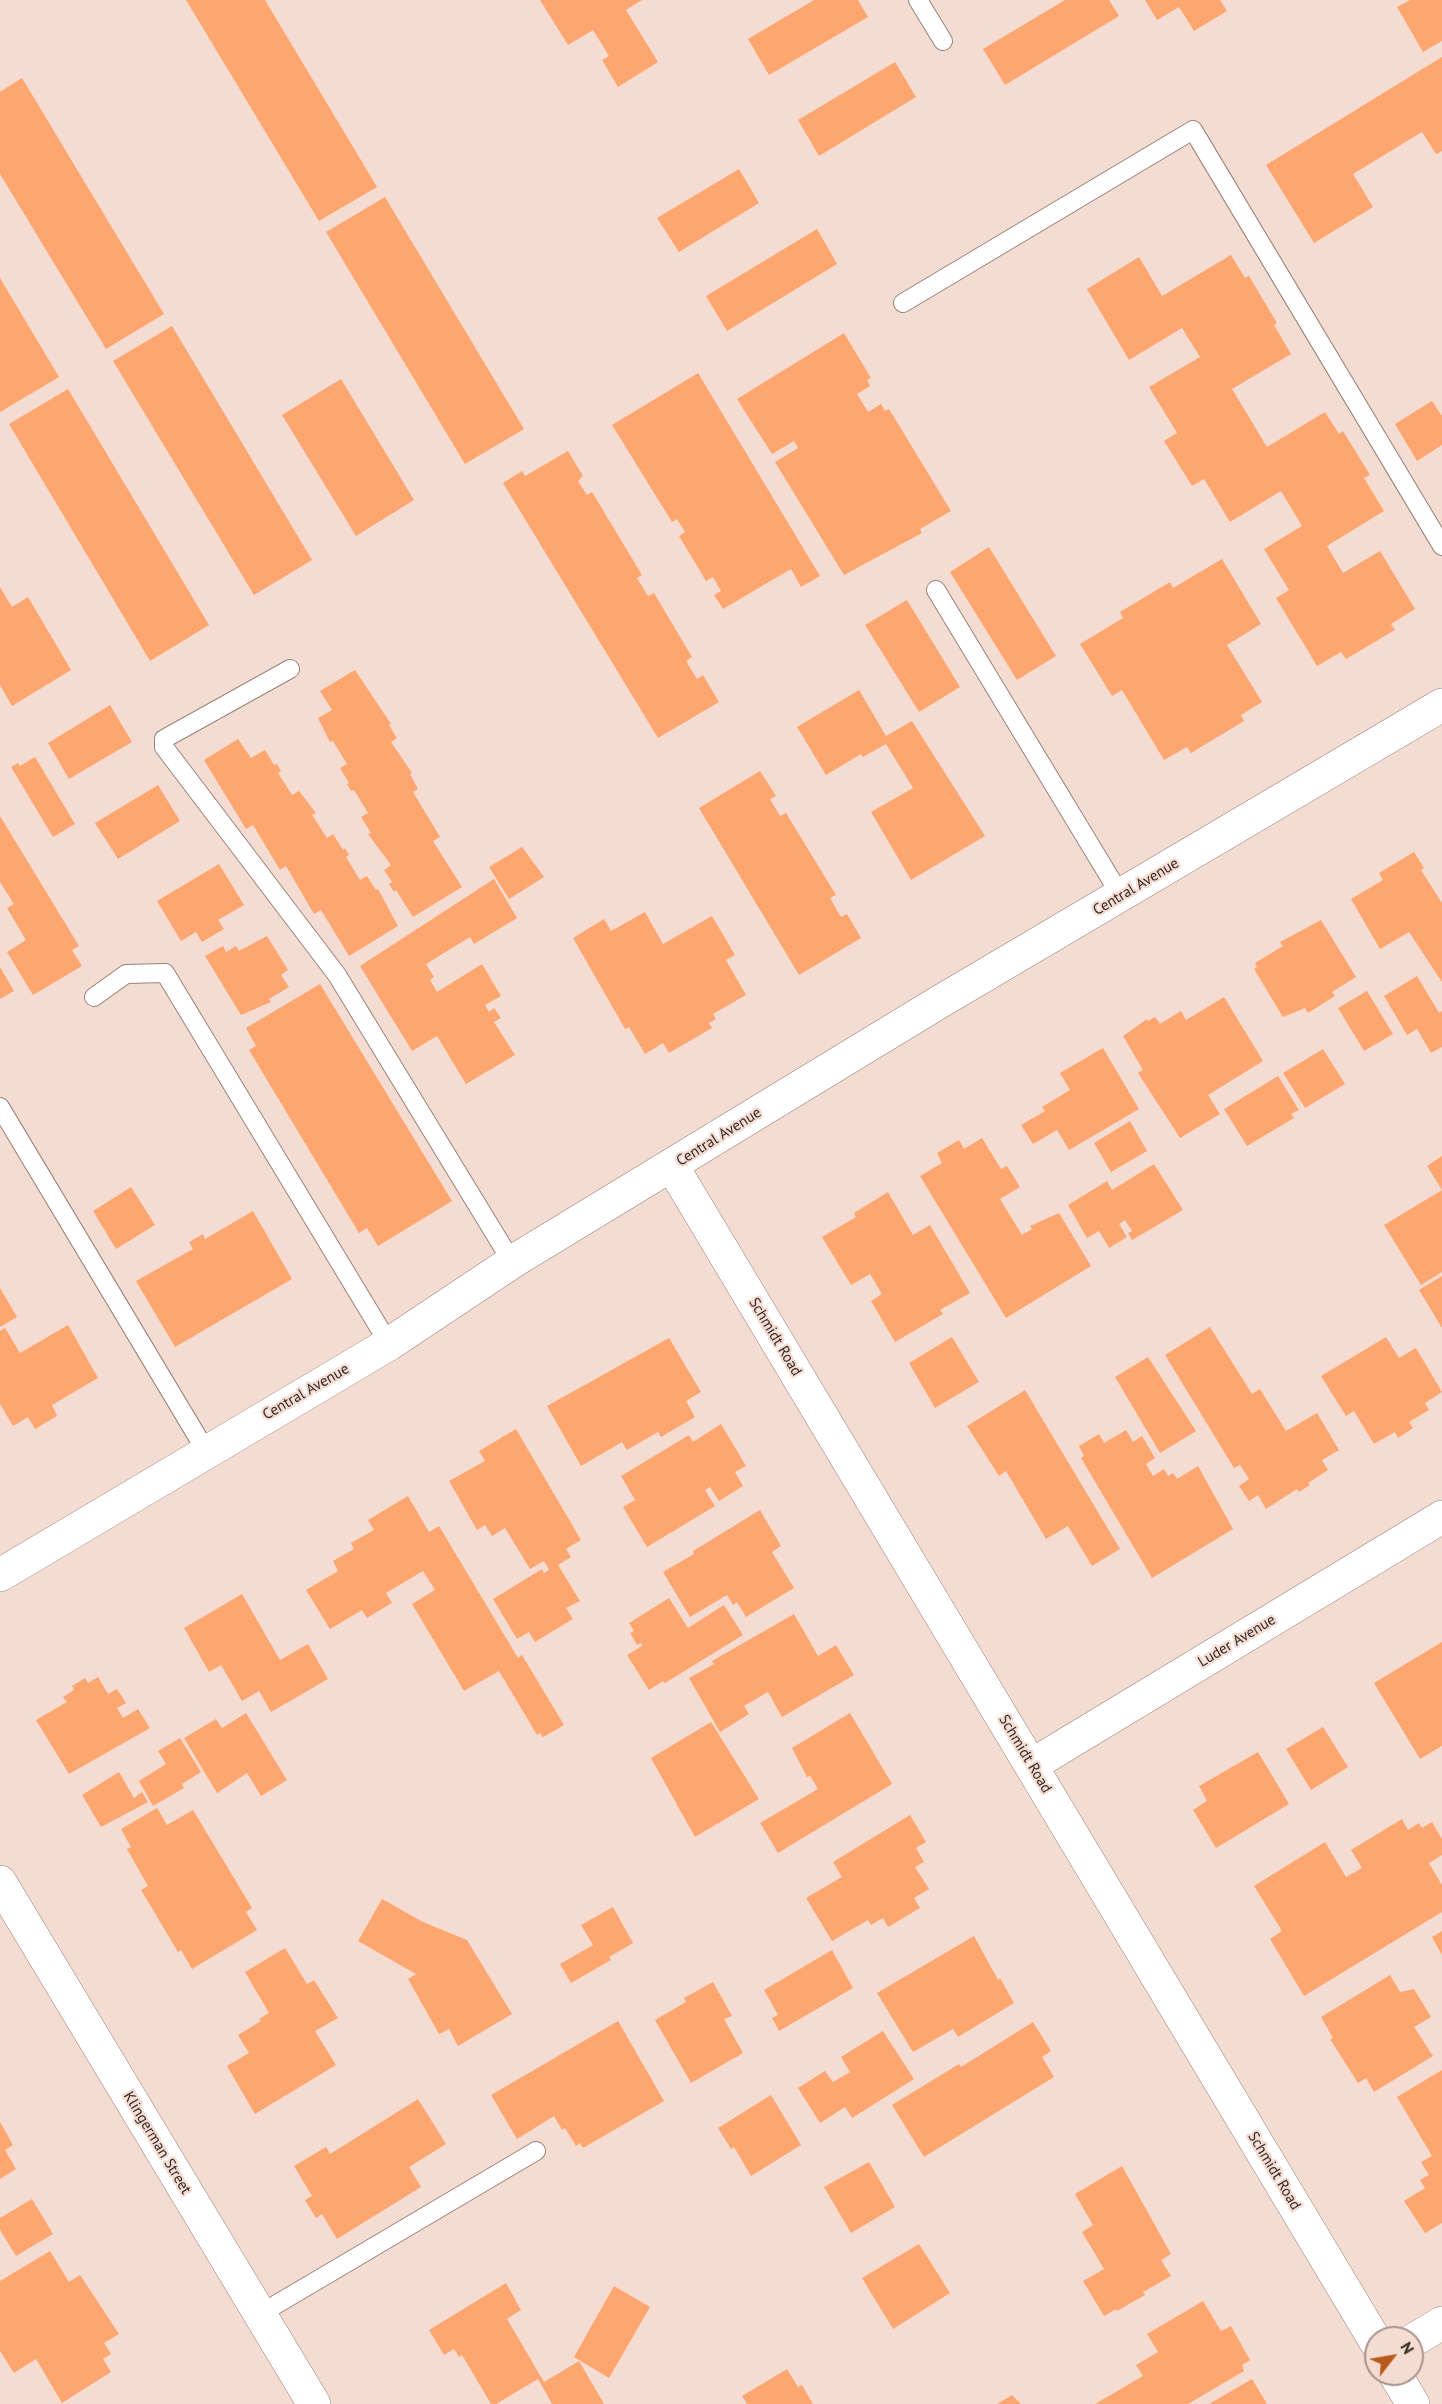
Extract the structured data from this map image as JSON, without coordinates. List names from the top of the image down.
{
  "streets": {
    "street": [
      "Central Avenue",
      "Schmidt Road",
      "Luder Avenue",
      "Klingerman Street"
    ]
  },
  "crossings": [
    ["Central Avenue", "Schmidt Road"],
    ["Schmidt Road", "Luder Avenue"]
  ],
  "north": "top right"
}
